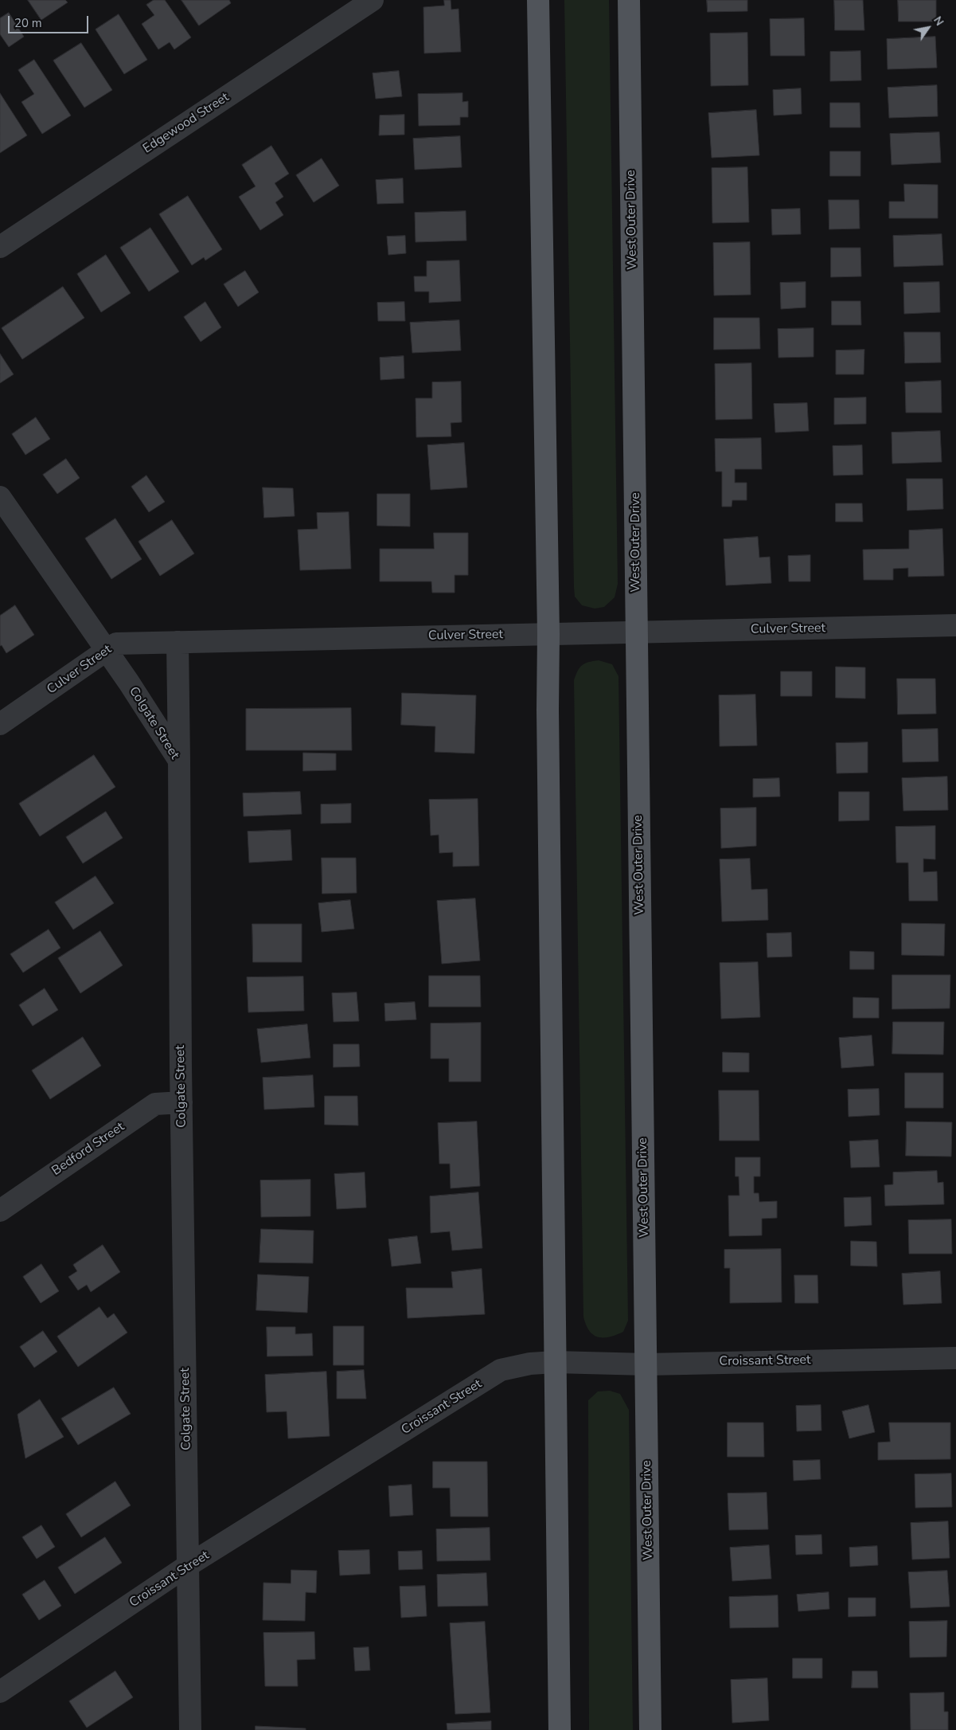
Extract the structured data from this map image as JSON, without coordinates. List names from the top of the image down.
{
  "streets": {
    "main road": ["West Outer Drive"],
    "street": [
      "Edgewood Street",
      "Culver Street",
      "Colgate Street",
      "Bedford Street",
      "Croissant Street"
    ]
  },
  "crossings": [
    ["West Outer Drive", "Culver Street"],
    ["West Outer Drive", "Croissant Street"],
    ["Culver Street", "Colgate Street"],
    ["Colgate Street", "Bedford Street"],
    ["Colgate Street", "Croissant Street"]
  ],
  "scale_bar": "20 m",
  "north": "top right"
}
